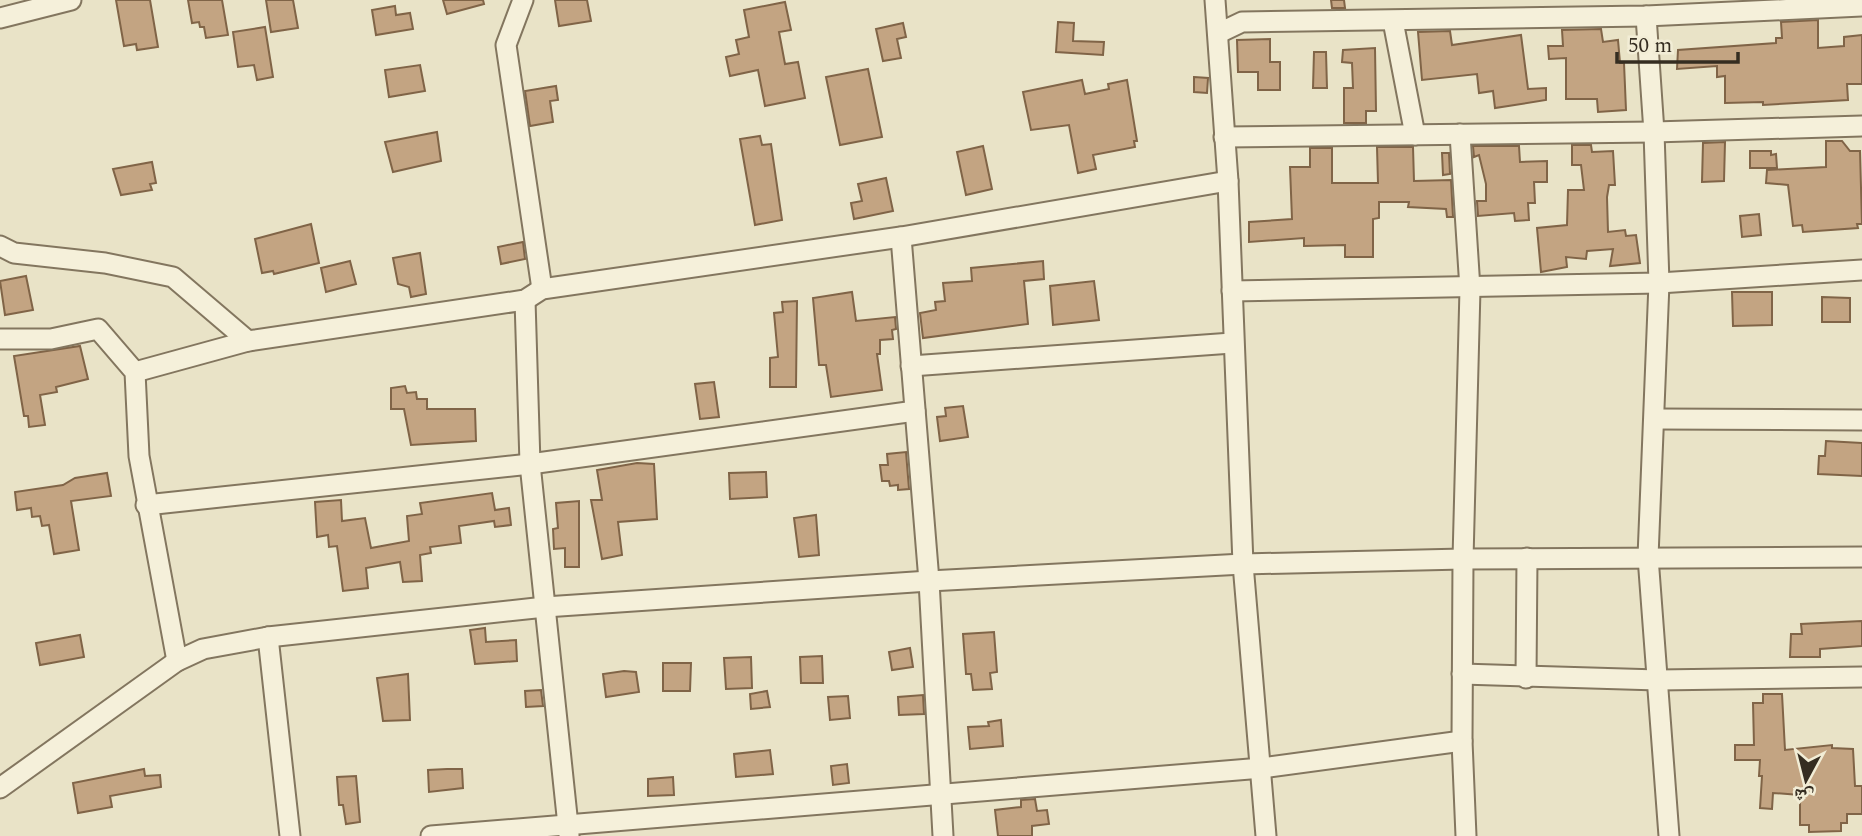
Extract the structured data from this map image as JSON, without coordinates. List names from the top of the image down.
{
  "scale_bar": "50 m",
  "north": "bottom"
}
